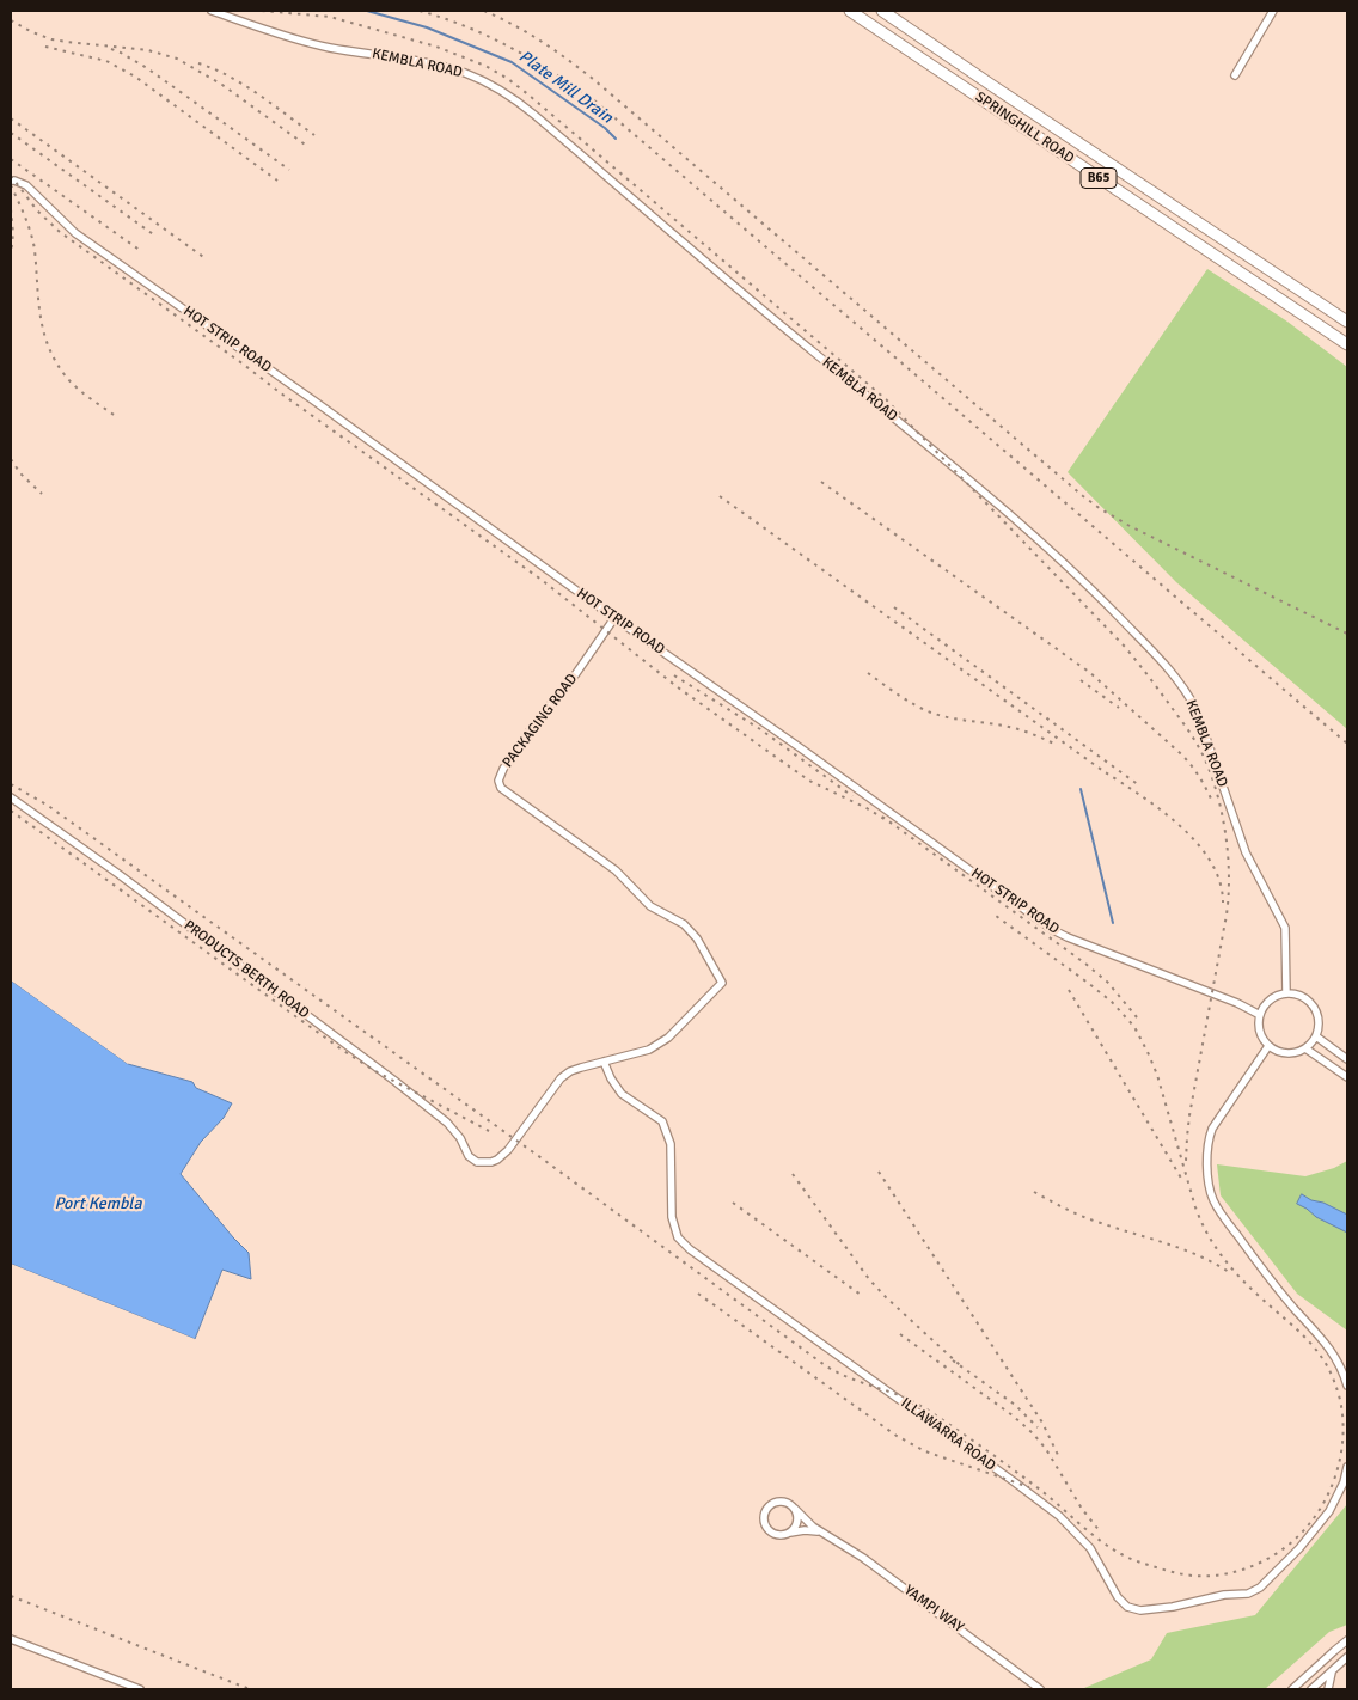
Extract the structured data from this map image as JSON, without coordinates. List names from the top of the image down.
{
  "streets": {
    "main road": ["SPRINGHILL ROAD", "B65"],
    "street": [
      "KEMBLA ROAD",
      "HOT STRIP ROAD",
      "PACKAGING ROAD",
      "PRODUCTS BERTH ROAD",
      "ILLAWARRA ROAD",
      "YAMPI WAY"
    ]
  },
  "crossings": [
    ["KEMBLA ROAD", "HOT STRIP ROAD"],
    ["HOT STRIP ROAD", "PACKAGING ROAD"],
    ["PACKAGING ROAD", "PRODUCTS BERTH ROAD"],
    ["PACKAGING ROAD", "ILLAWARRA ROAD"],
    ["PRODUCTS BERTH ROAD", "ILLAWARRA ROAD"]
  ],
  "water": ["Plate Mill Drain", "Port Kembla"]
}
